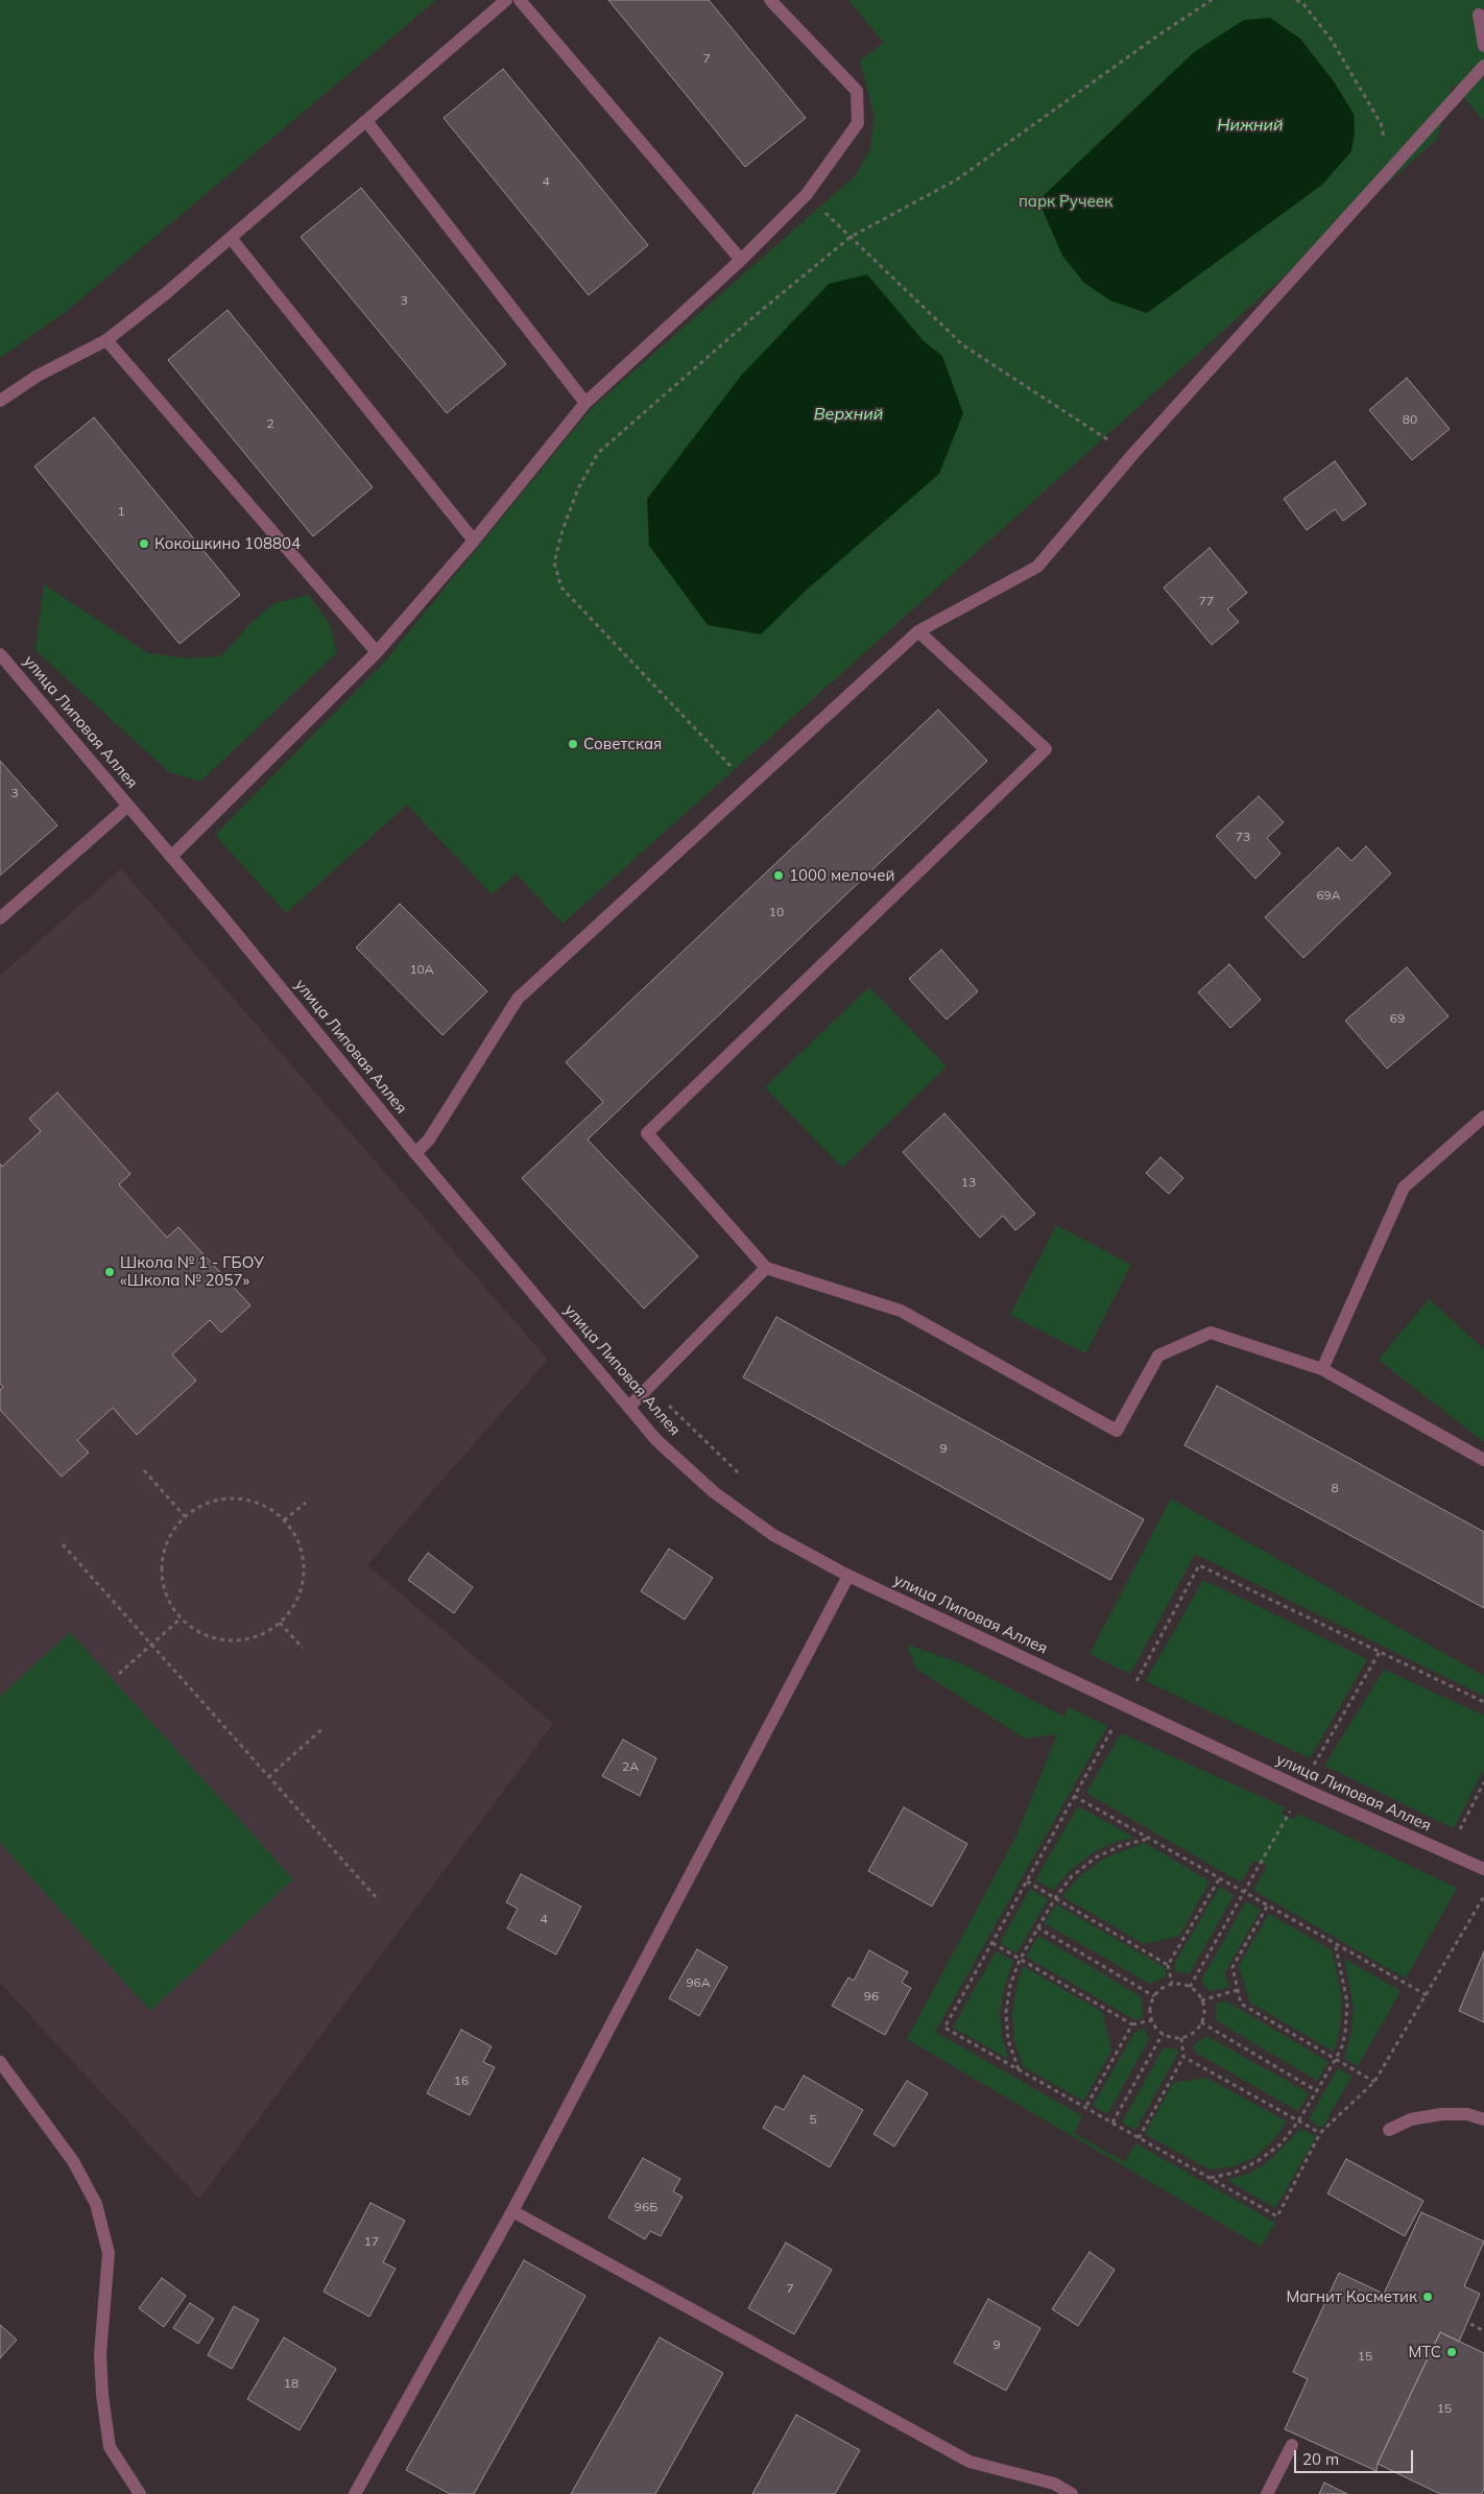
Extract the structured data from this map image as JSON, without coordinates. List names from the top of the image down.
{
  "streets": {
    "street": ["улица Липовая Аллея"]
  },
  "water": ["Нижний", "Верхний"],
  "parks": ["парк Ручеек"],
  "places": [
    "Кокошкино 108804",
    "Советская",
    "1000 мелочей",
    "Школа № 1 - ГБОУ «Школа № 2057»",
    "Магнит Косметик",
    "МТС"
  ],
  "house_numbers": [
    "7",
    "4",
    "3",
    "80",
    "2",
    "1",
    "77",
    "3",
    "73",
    "69А",
    "10",
    "10А",
    "69",
    "13",
    "9",
    "8",
    "2А",
    "4",
    "96А",
    "96",
    "16",
    "5",
    "96Б",
    "17",
    "7",
    "9",
    "15",
    "18",
    "15"
  ],
  "scale_bar": "20 m"
}
